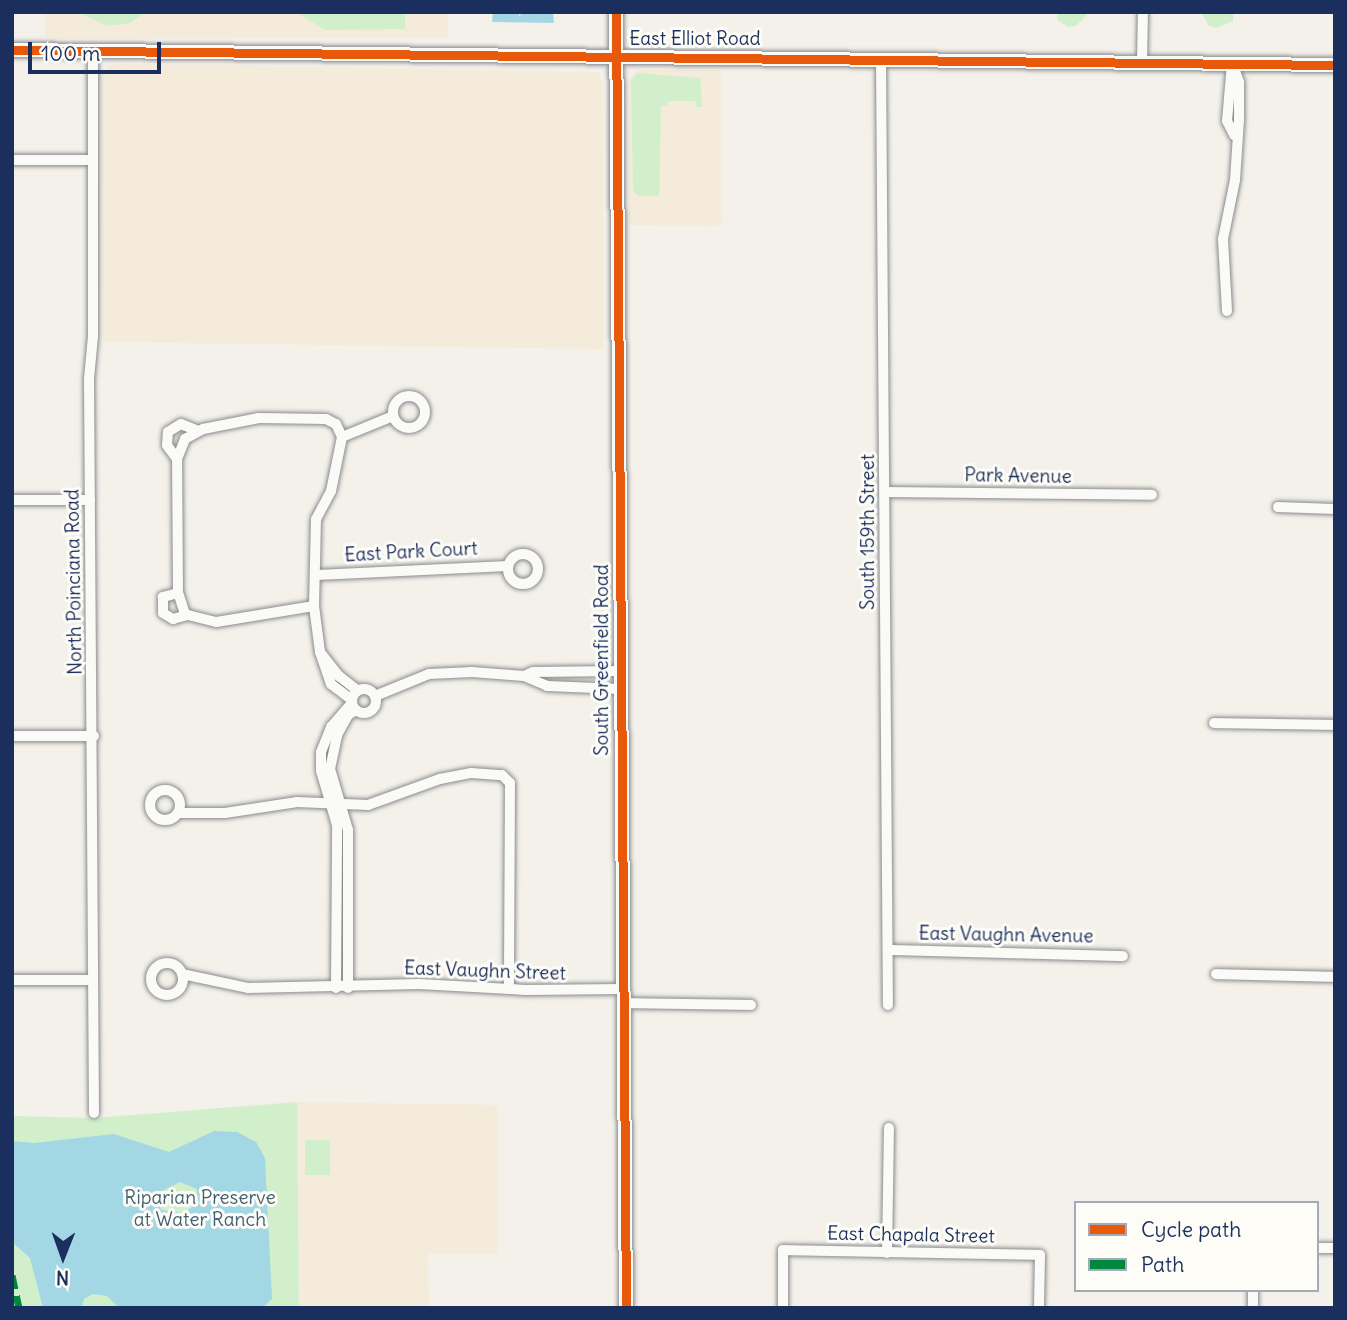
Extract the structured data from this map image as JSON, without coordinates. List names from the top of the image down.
{
  "streets": {
    "main road": ["East Elliot Road", "South Greenfield Road"],
    "street": [
      "Park Avenue",
      "South 159th Street",
      "East Park Court",
      "North Poinciana Road",
      "East Vaughn Avenue",
      "East Vaughn Street",
      "East Chapala Street"
    ]
  },
  "crossings": [
    ["East Elliot Road", "South 159th Street"],
    ["East Elliot Road", "North Poinciana Road"],
    ["East Elliot Road", "South Greenfield Road"],
    ["Park Avenue", "South 159th Street"],
    ["South 159th Street", "East Vaughn Avenue"],
    ["South Greenfield Road", "East Vaughn Street"]
  ],
  "parks": ["Riparian Preserve at Water Ranch"],
  "legend": ["Cycle path", "Path"],
  "scale_bar": "100 m",
  "north": "bottom"
}
